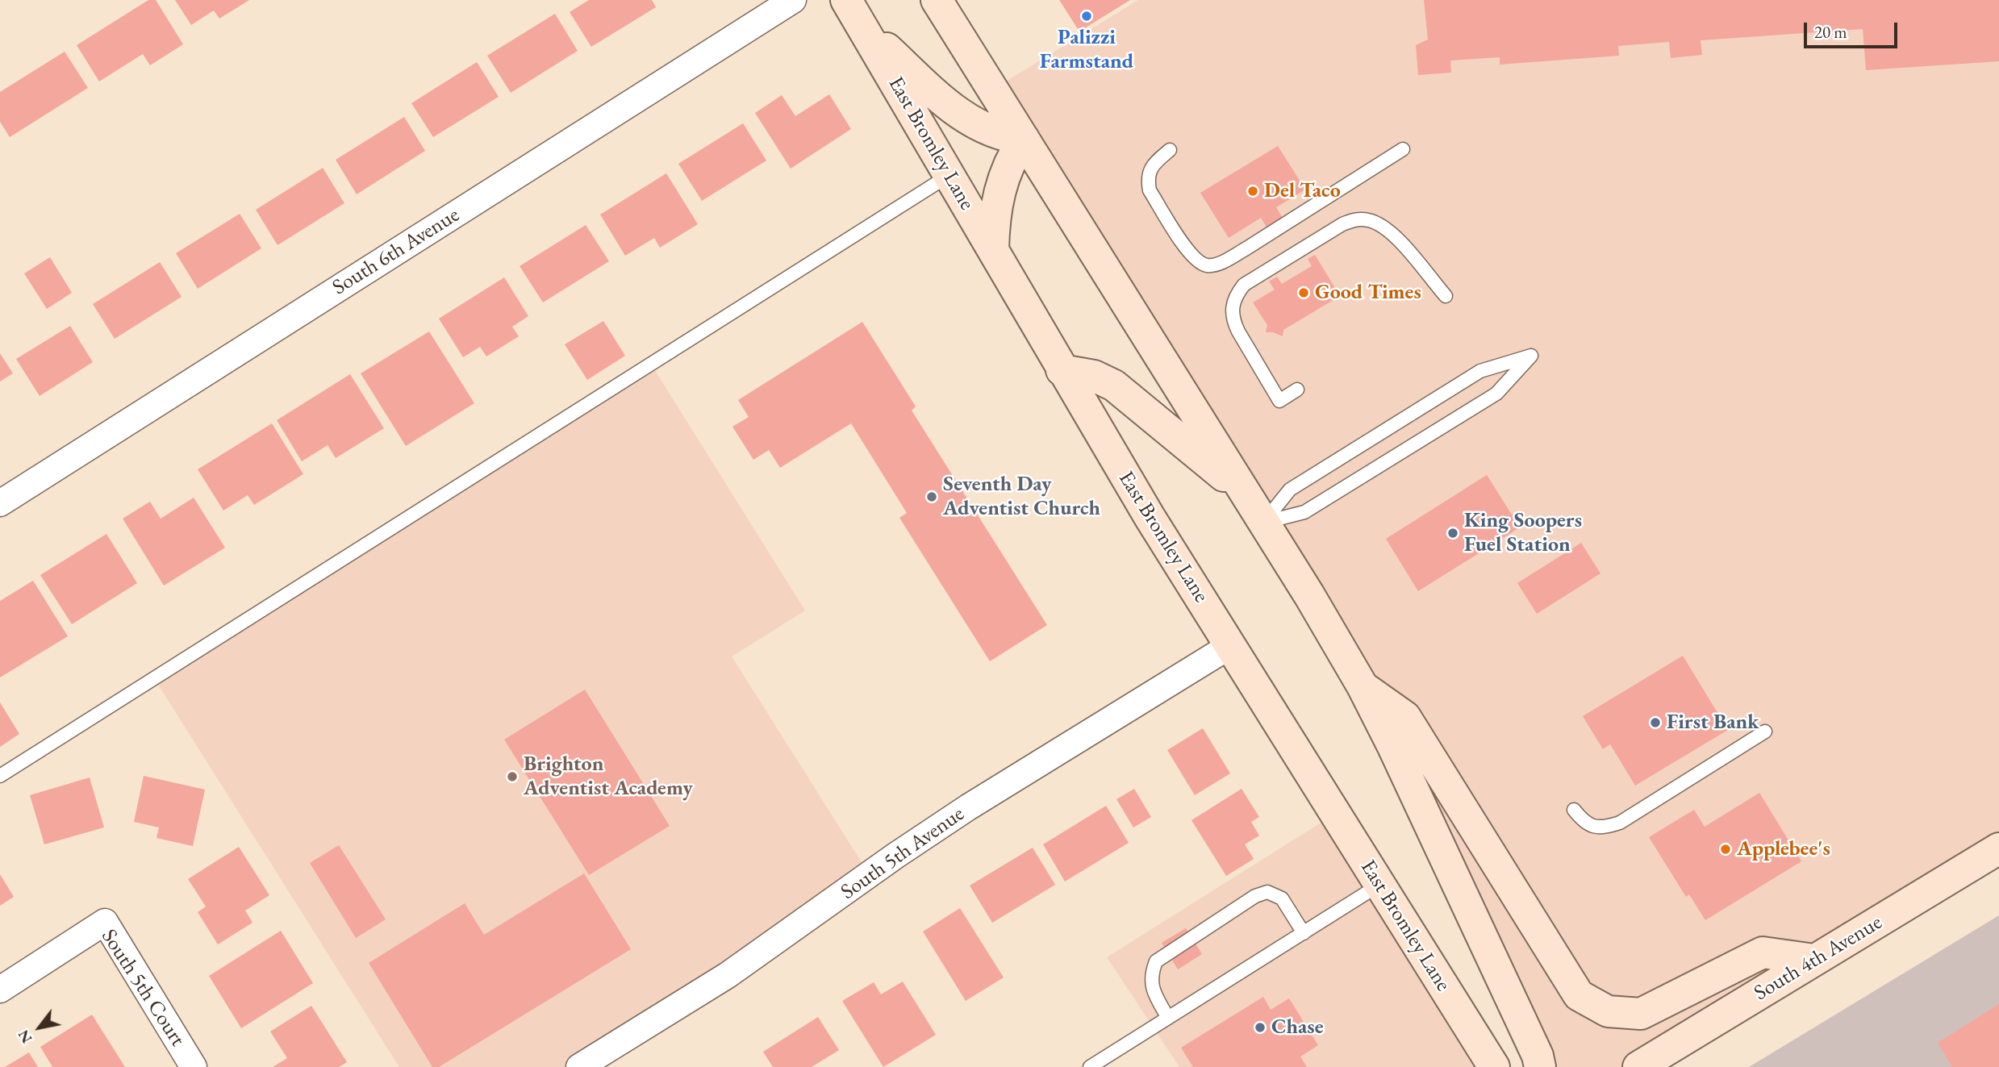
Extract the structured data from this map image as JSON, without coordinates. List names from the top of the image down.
{
  "streets": {
    "main road": ["East Bromley Lane", "South 4th Avenue"],
    "street": ["South 6th Avenue", "South 5th Avenue", "South 5th Court"]
  },
  "crossings": [
    ["East Bromley Lane", "South 5th Avenue"]
  ],
  "places": [
    "Palizzi Farmstand",
    "Del Taco",
    "Good Times",
    "Seventh Day Adventist Church",
    "King Soopers Fuel Station",
    "First Bank",
    "Brighton Adventist Academy",
    "Applebee's",
    "Chase"
  ],
  "scale_bar": "20 m",
  "north": "bottom left"
}
